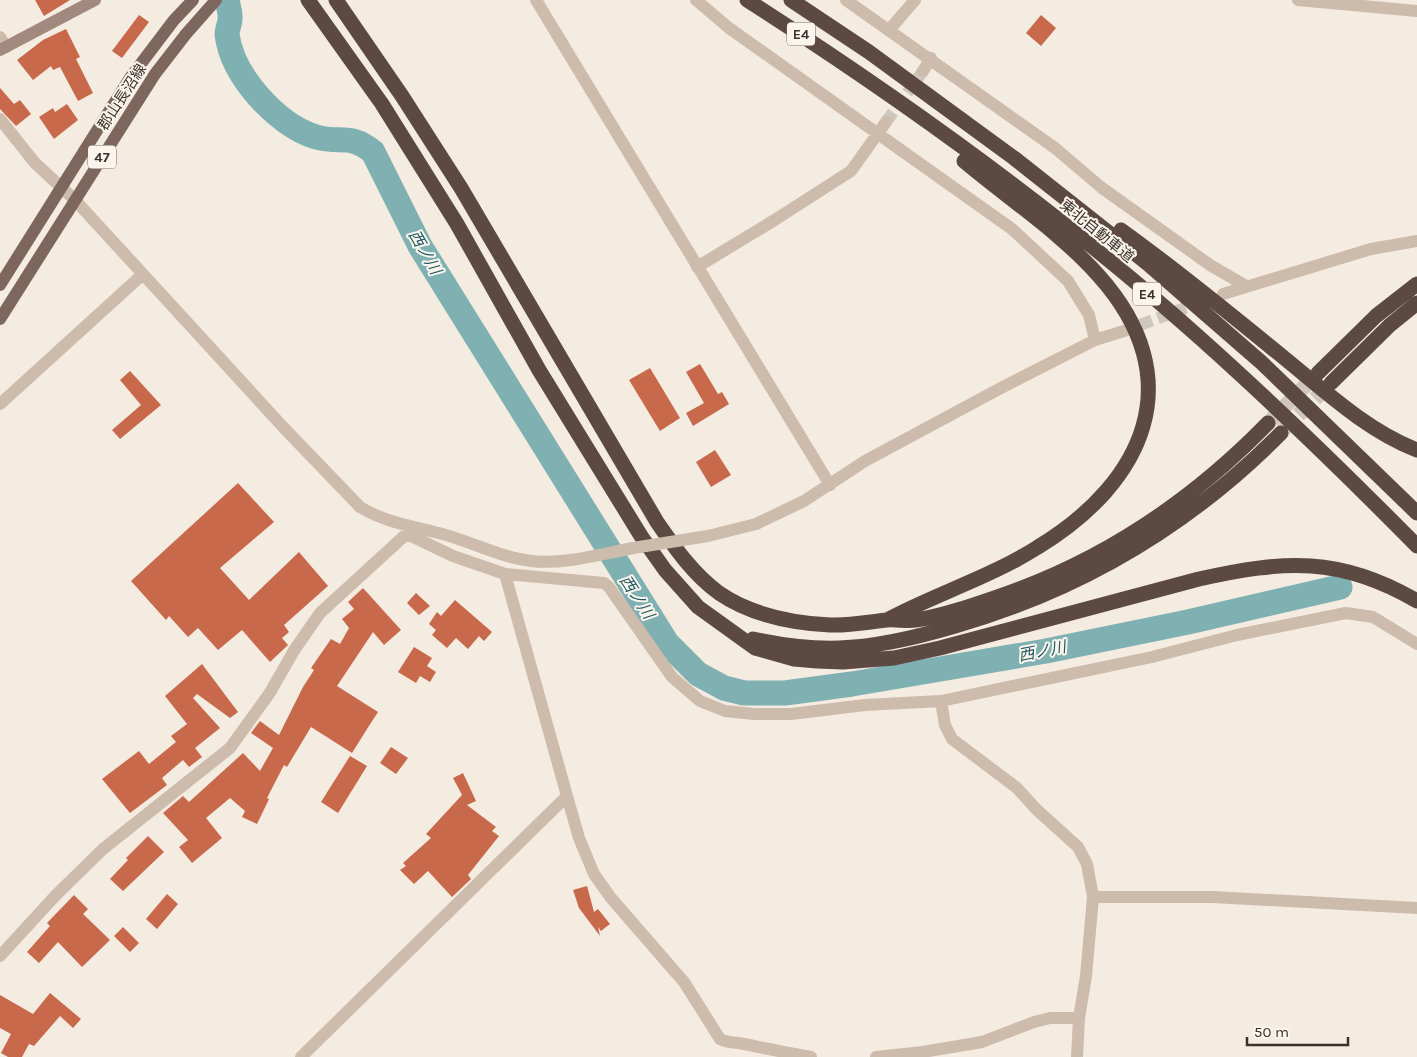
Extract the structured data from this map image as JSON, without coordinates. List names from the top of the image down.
{
  "streets": {
    "highway": ["E4", "東北自動車道"],
    "main road": ["郡山長沼線", "47"]
  },
  "water": ["西ノ川"],
  "scale_bar": "50 m"
}
